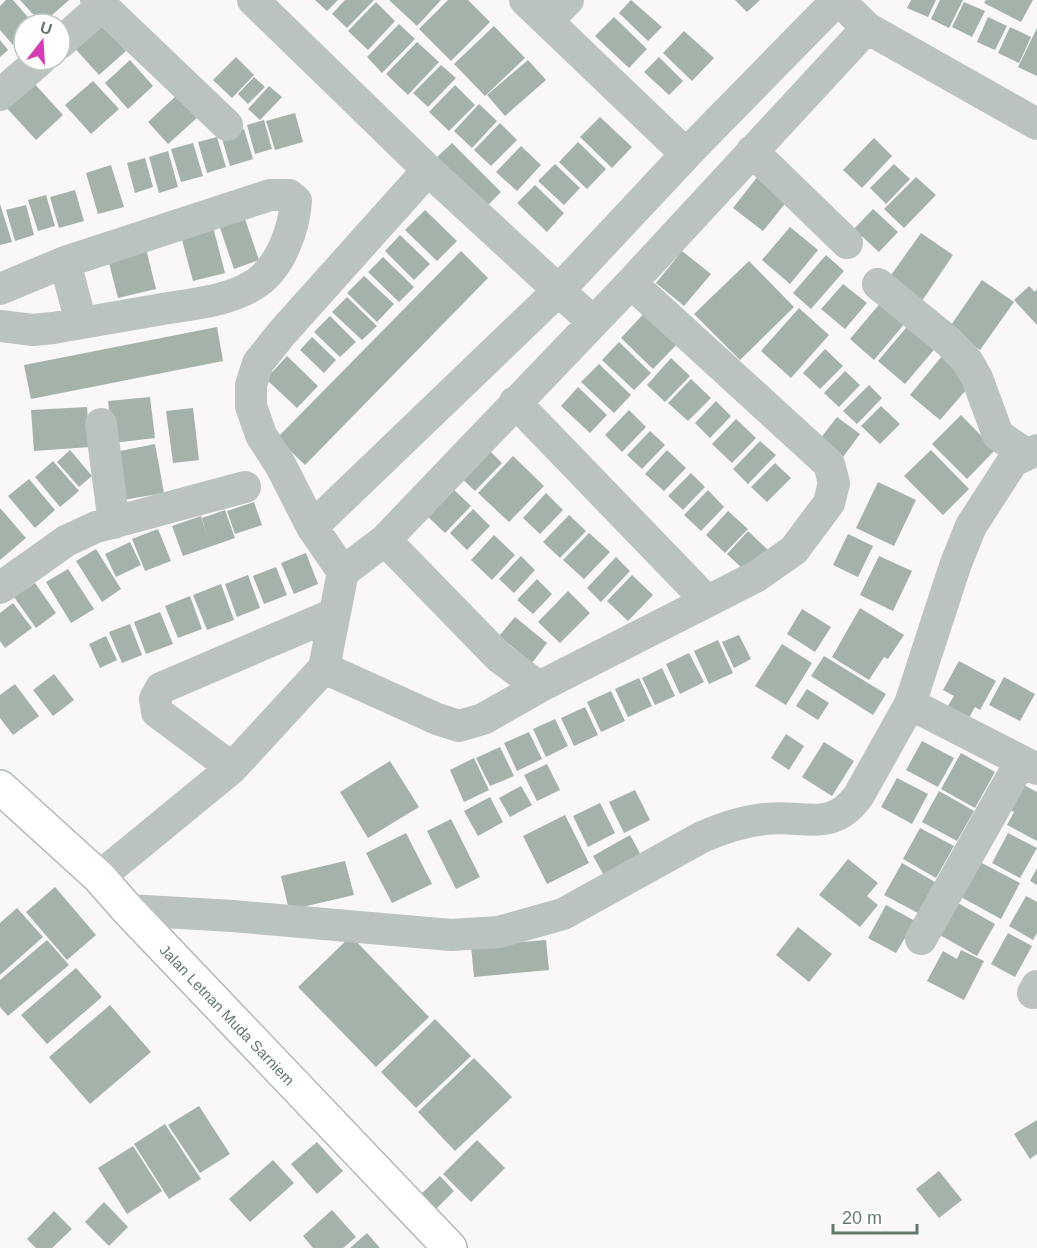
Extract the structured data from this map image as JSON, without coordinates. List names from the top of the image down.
{
  "streets": {
    "main road": ["Jalan Letnan Muda Sarniem"]
  },
  "scale_bar": "20 m",
  "north": "top"
}
